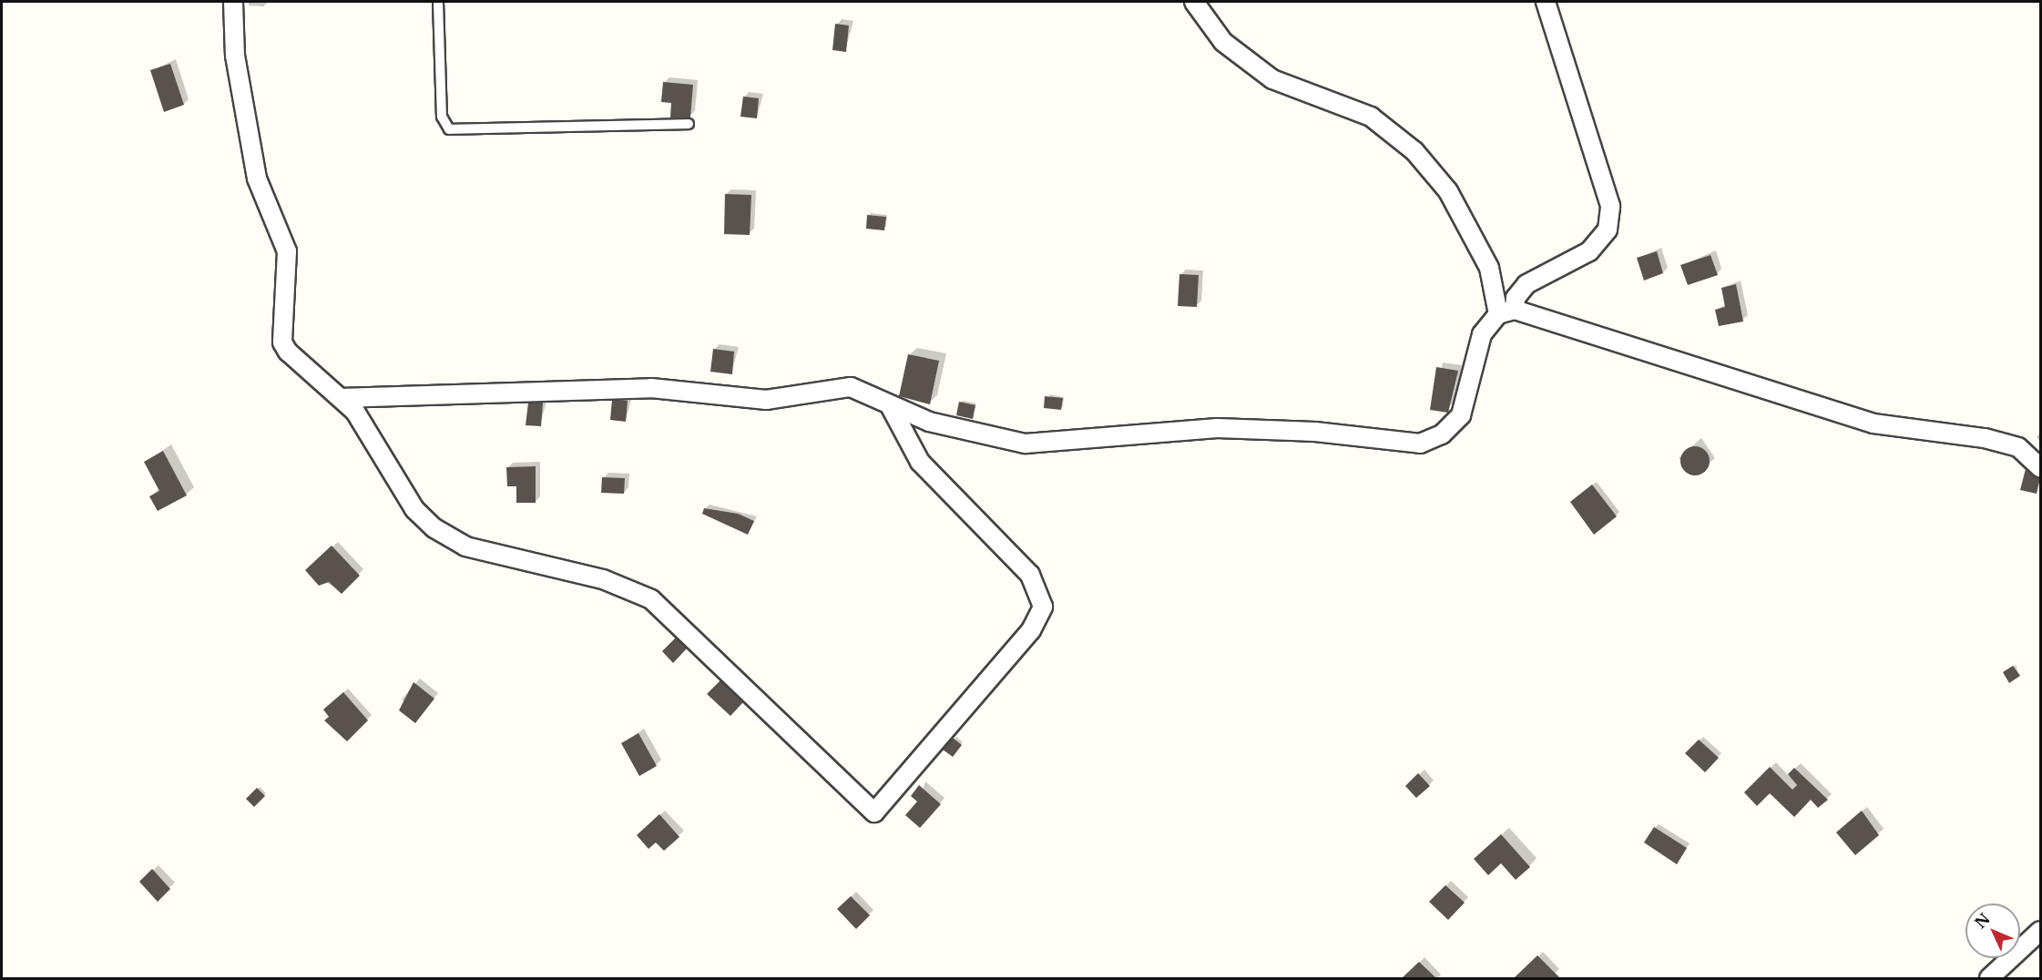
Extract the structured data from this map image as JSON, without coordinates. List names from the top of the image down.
{
  "north": "top left"
}
